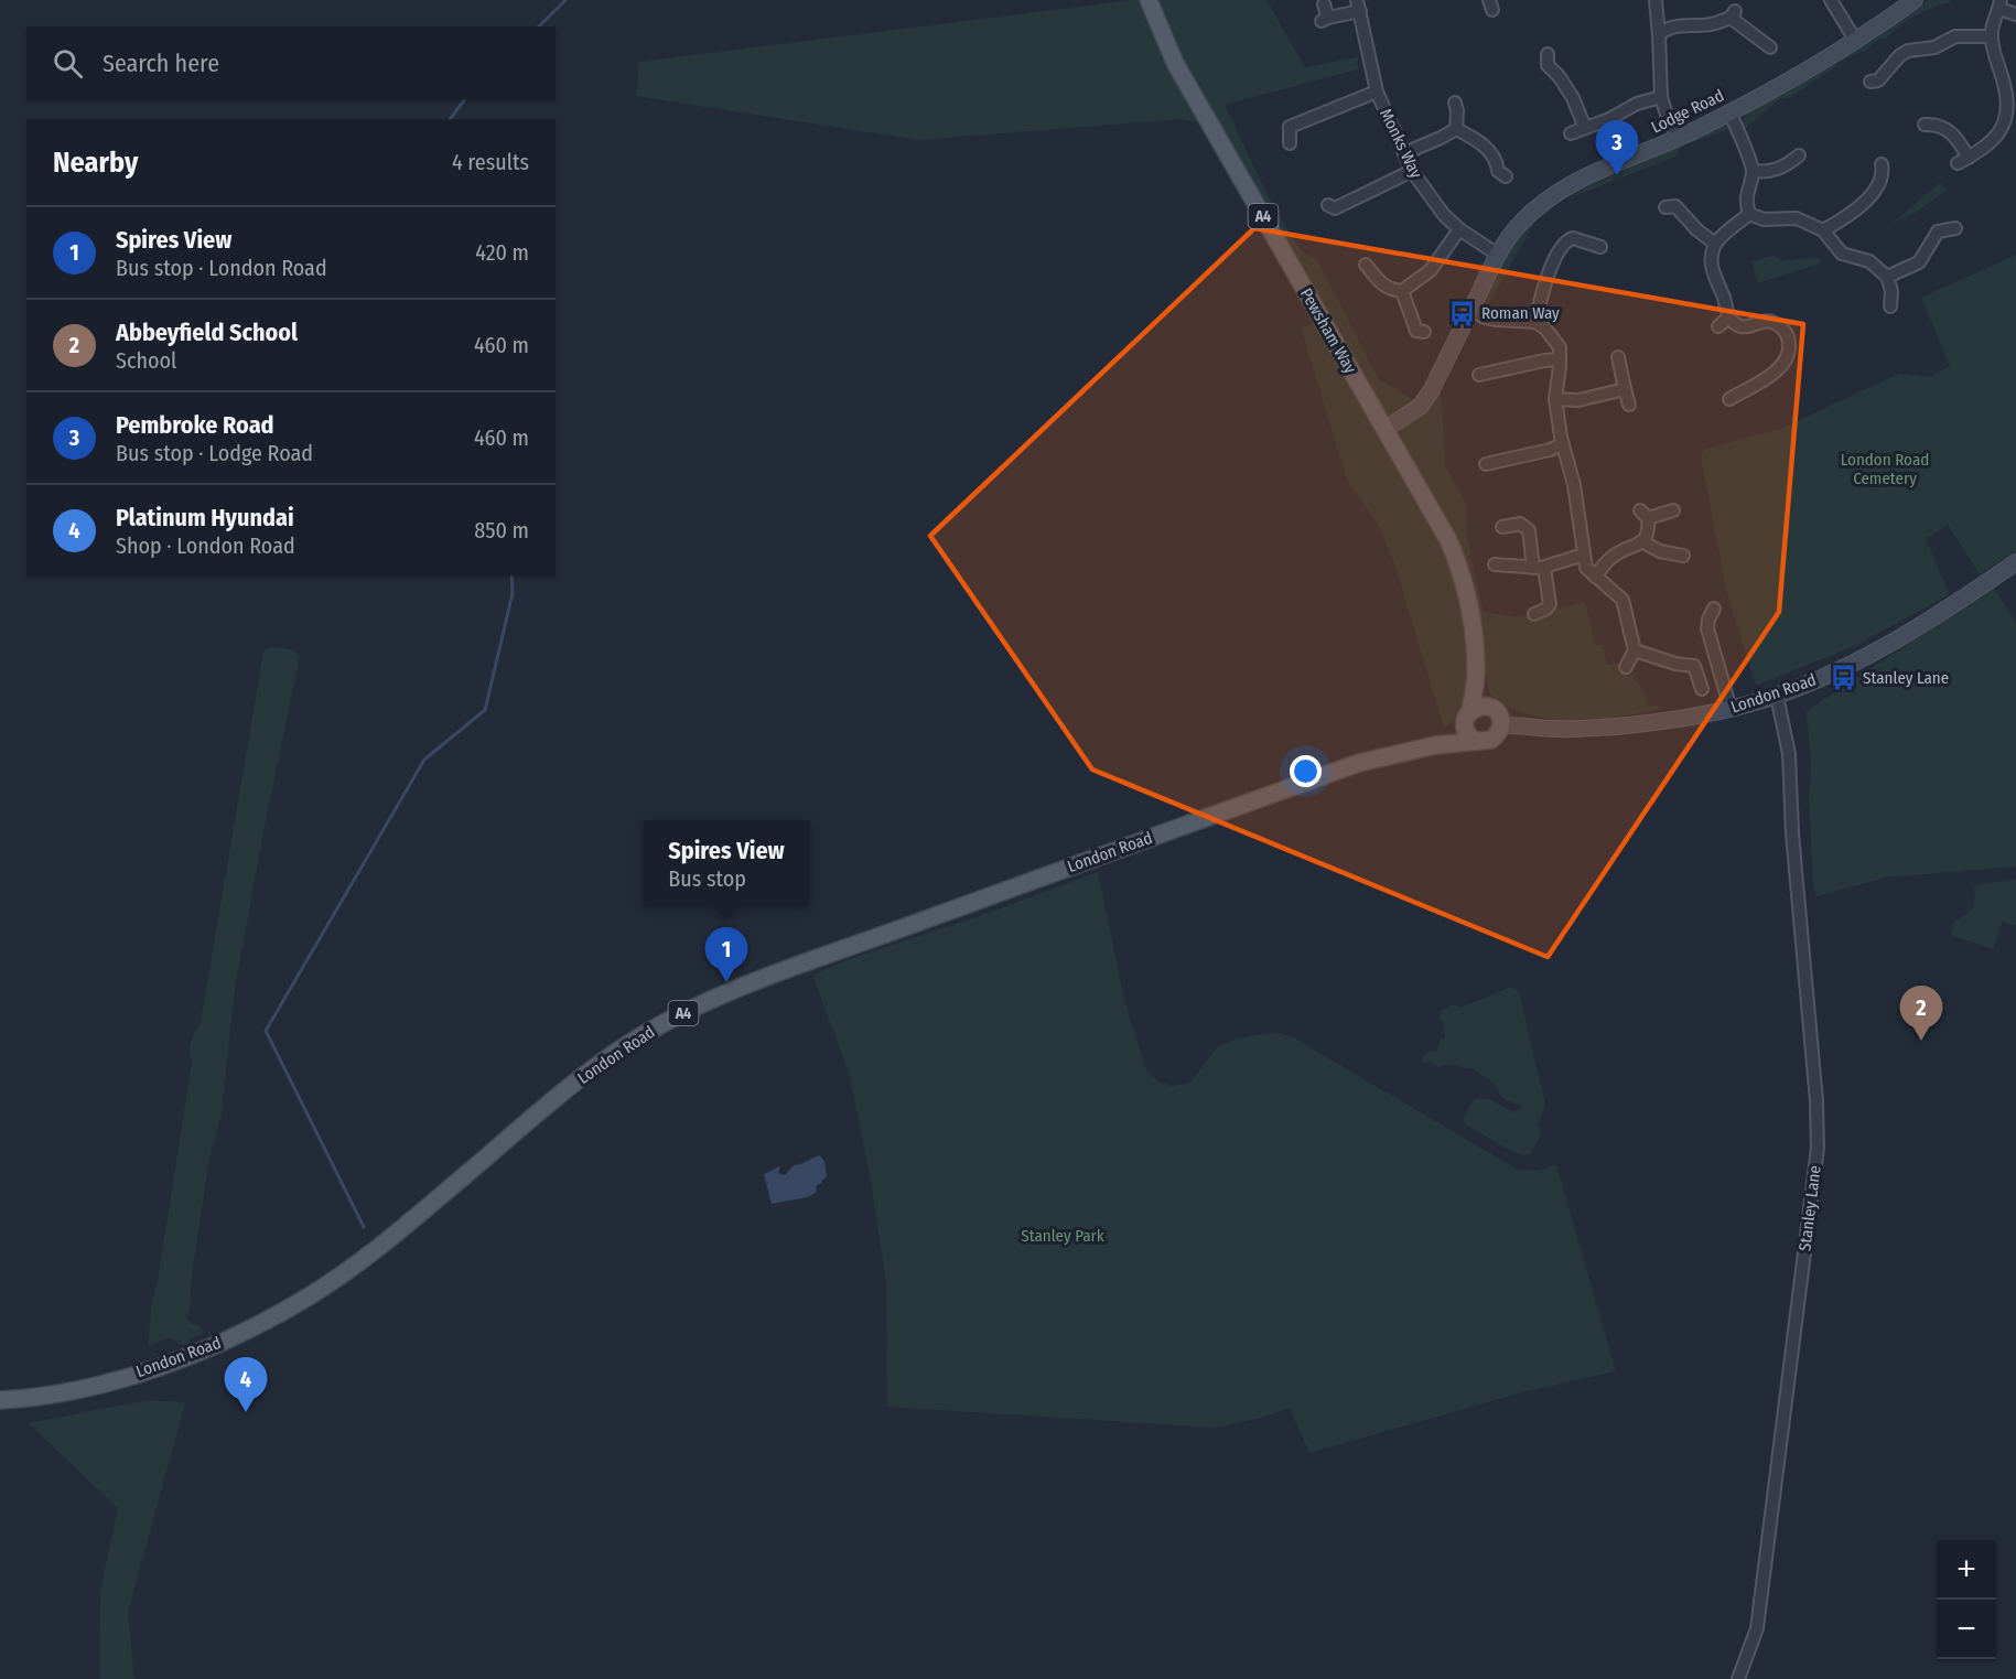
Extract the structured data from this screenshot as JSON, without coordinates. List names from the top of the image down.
{
  "streets": {
    "main road": ["A4", "Pewsham Way", "London Road"],
    "street": ["Lodge Road", "Monks Way", "Stanley Lane"]
  },
  "crossings": [
    ["Lodge Road", "Monks Way"],
    ["Lodge Road", "Pewsham Way"],
    ["A4", "Pewsham Way"],
    ["A4", "London Road"],
    ["Pewsham Way", "London Road"],
    ["London Road", "Stanley Lane"]
  ],
  "parks": ["London Road Cemetery", "Stanley Park"],
  "places": {
    "bus stop": ["Roman Way", "Stanley Lane"]
  },
  "page": {
    "search": "Search here",
    "heading": ["Nearby", "4 results"],
    "pins": [
      "3",
      "1",
      "2",
      "4"
    ],
    "list": [
      {
        "mark": "1",
        "name": "Spires View",
        "note": "Bus stop · London Road",
        "value": "420 m"
      },
      {
        "mark": "2",
        "name": "Abbeyfield School",
        "note": "School",
        "value": "460 m"
      },
      {
        "mark": "3",
        "name": "Pembroke Road",
        "note": "Bus stop · Lodge Road",
        "value": "460 m"
      },
      {
        "mark": "4",
        "name": "Platinum Hyundai",
        "note": "Shop · London Road",
        "value": "850 m"
      }
    ],
    "popup": ["Spires View", "Bus stop"],
    "map_buttons": ["+", "−"]
  }
}
